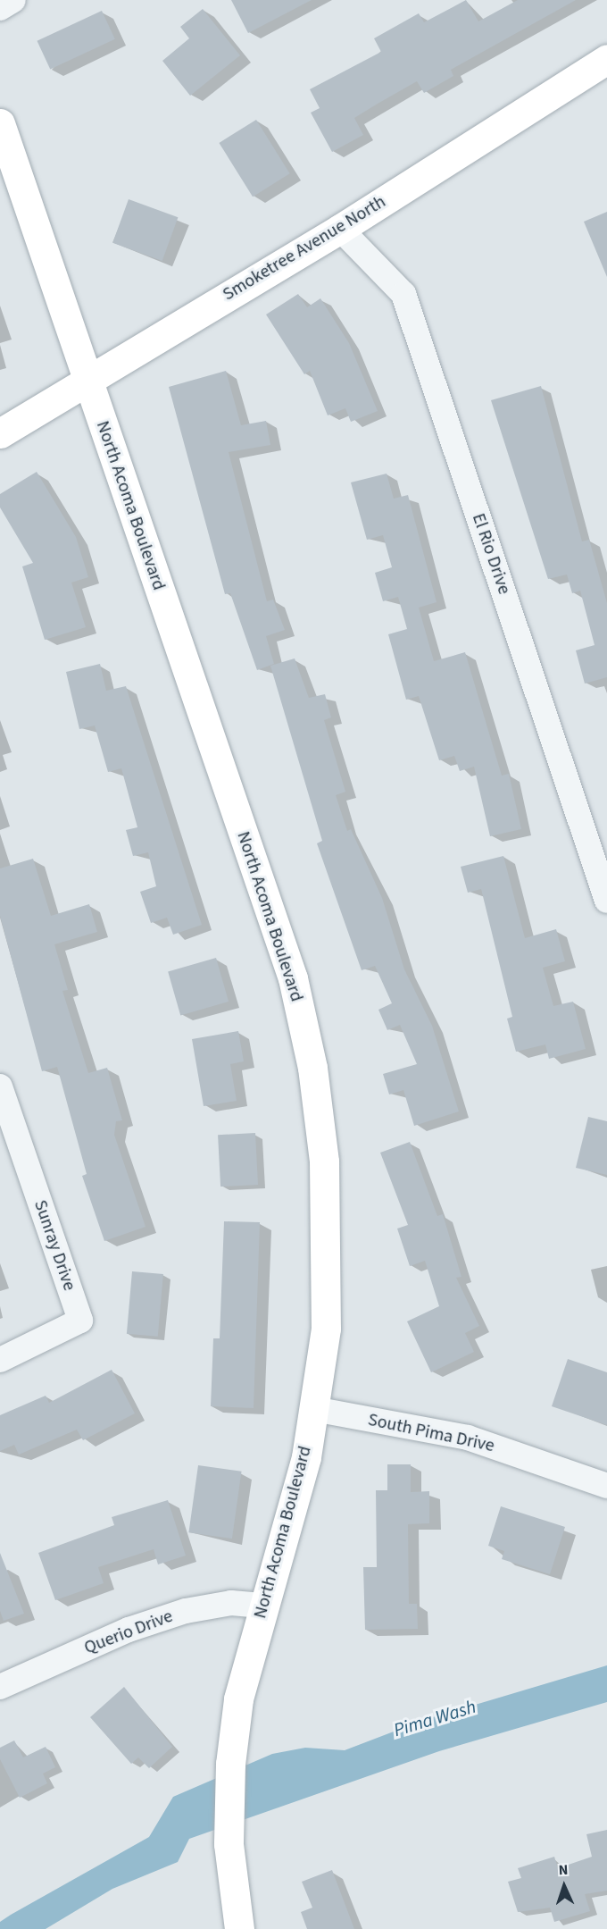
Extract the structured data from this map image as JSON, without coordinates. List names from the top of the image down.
{
  "streets": {
    "main road": ["Smoketree Avenue North", "North Acoma Boulevard"],
    "street": [
      "El Rio Drive",
      "Sunray Drive",
      "South Pima Drive",
      "Querio Drive"
    ]
  },
  "crossings": [
    ["Smoketree Avenue North", "North Acoma Boulevard"],
    ["Smoketree Avenue North", "El Rio Drive"],
    ["North Acoma Boulevard", "South Pima Drive"],
    ["North Acoma Boulevard", "Querio Drive"]
  ],
  "water": ["Pima Wash"],
  "north": "top"
}
